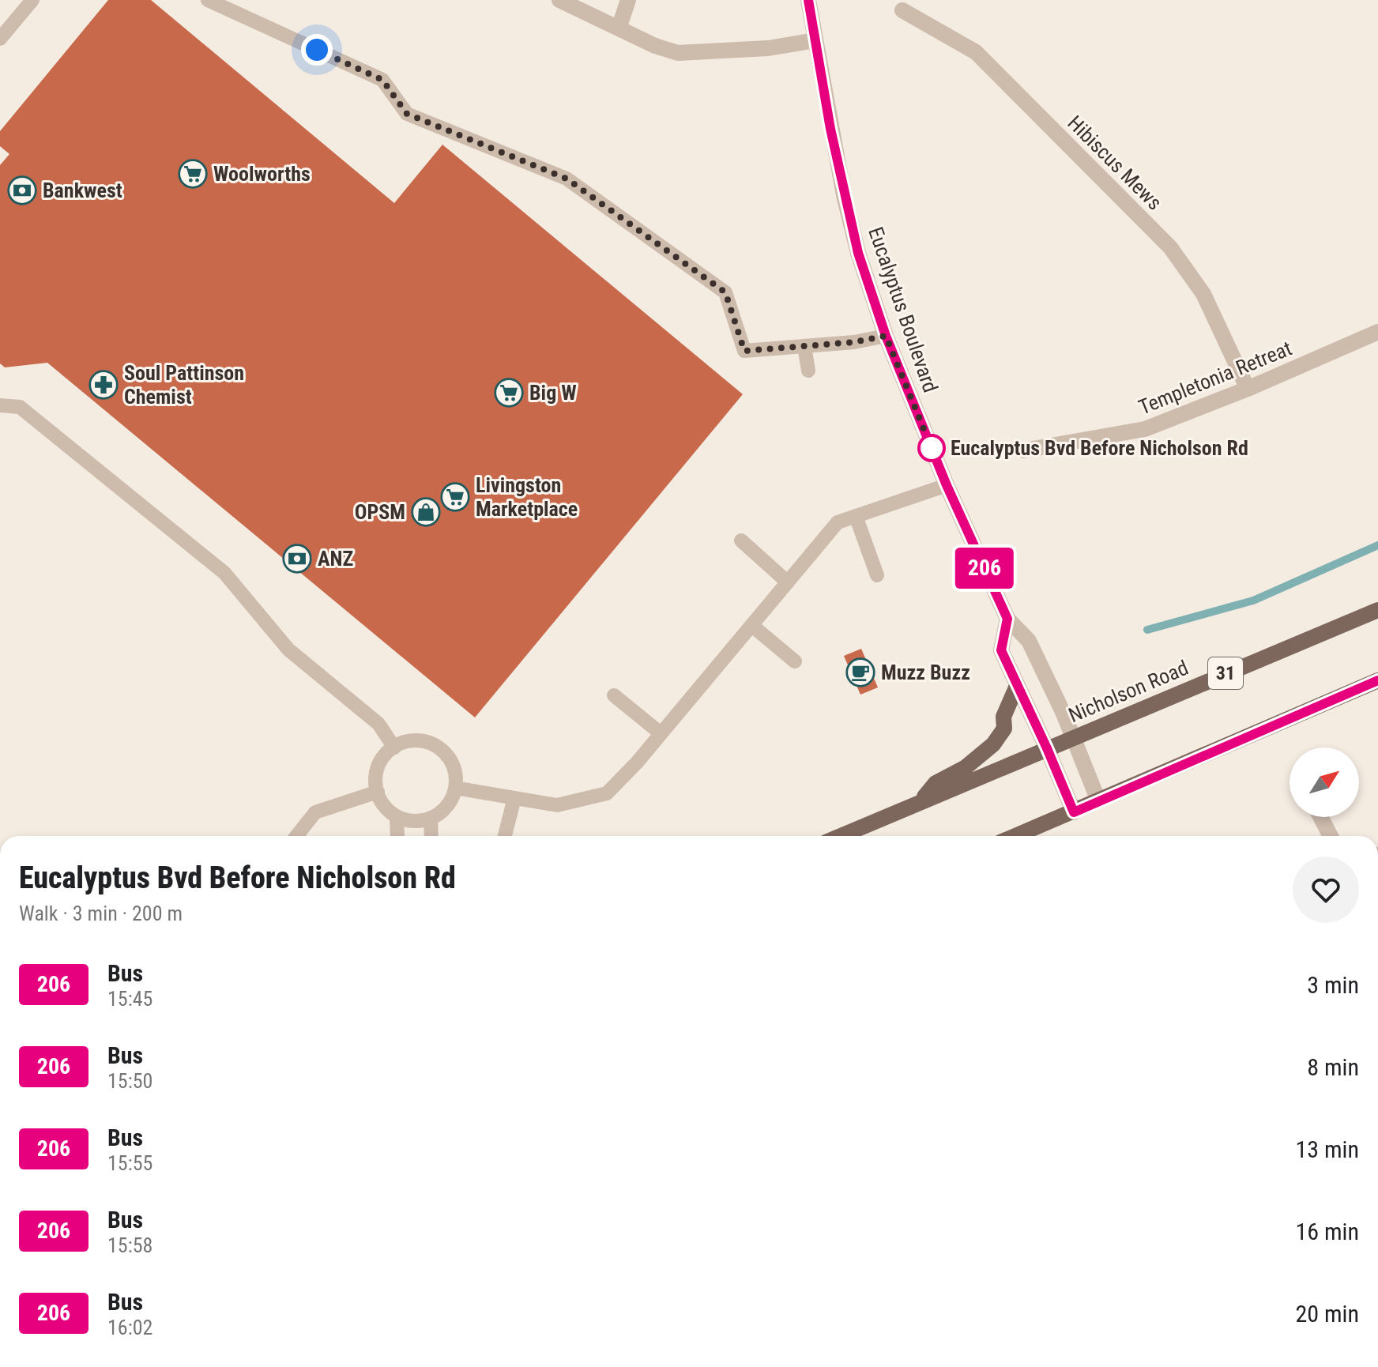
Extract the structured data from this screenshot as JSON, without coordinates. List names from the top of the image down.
{
  "streets": {
    "main road": ["31", "Nicholson Road"],
    "street": ["Hibiscus Mews", "Eucalyptus Boulevard", "Templetonia Retreat"]
  },
  "crossings": [
    ["Hibiscus Mews", "Templetonia Retreat"],
    ["Eucalyptus Boulevard", "Nicholson Road"]
  ],
  "places": {
    "supermarket": ["Woolworths", "Big W", "Livingston Marketplace"],
    "bank": ["Bankwest", "ANZ"],
    "pharmacy": ["Soul Pattinson Chemist"],
    "other": ["Eucalyptus Bvd Before Nicholson Rd"],
    "shop": ["OPSM"],
    "cafe": ["Muzz Buzz"]
  },
  "lines": ["bus line 206"],
  "north": "top right",
  "page": {
    "on_map": "206",
    "heading": ["Eucalyptus Bvd Before Nicholson Rd", "Walk · 3 min · 200 m"],
    "list": [
      {
        "mark": "206",
        "name": "Bus",
        "note": "15:45",
        "value": "3 min"
      },
      {
        "mark": "206",
        "name": "Bus",
        "note": "15:50",
        "value": "8 min"
      },
      {
        "mark": "206",
        "name": "Bus",
        "note": "15:55",
        "value": "13 min"
      },
      {
        "mark": "206",
        "name": "Bus",
        "note": "15:58",
        "value": "16 min"
      },
      {
        "mark": "206",
        "name": "Bus",
        "note": "16:02",
        "value": "20 min"
      }
    ]
  }
}
